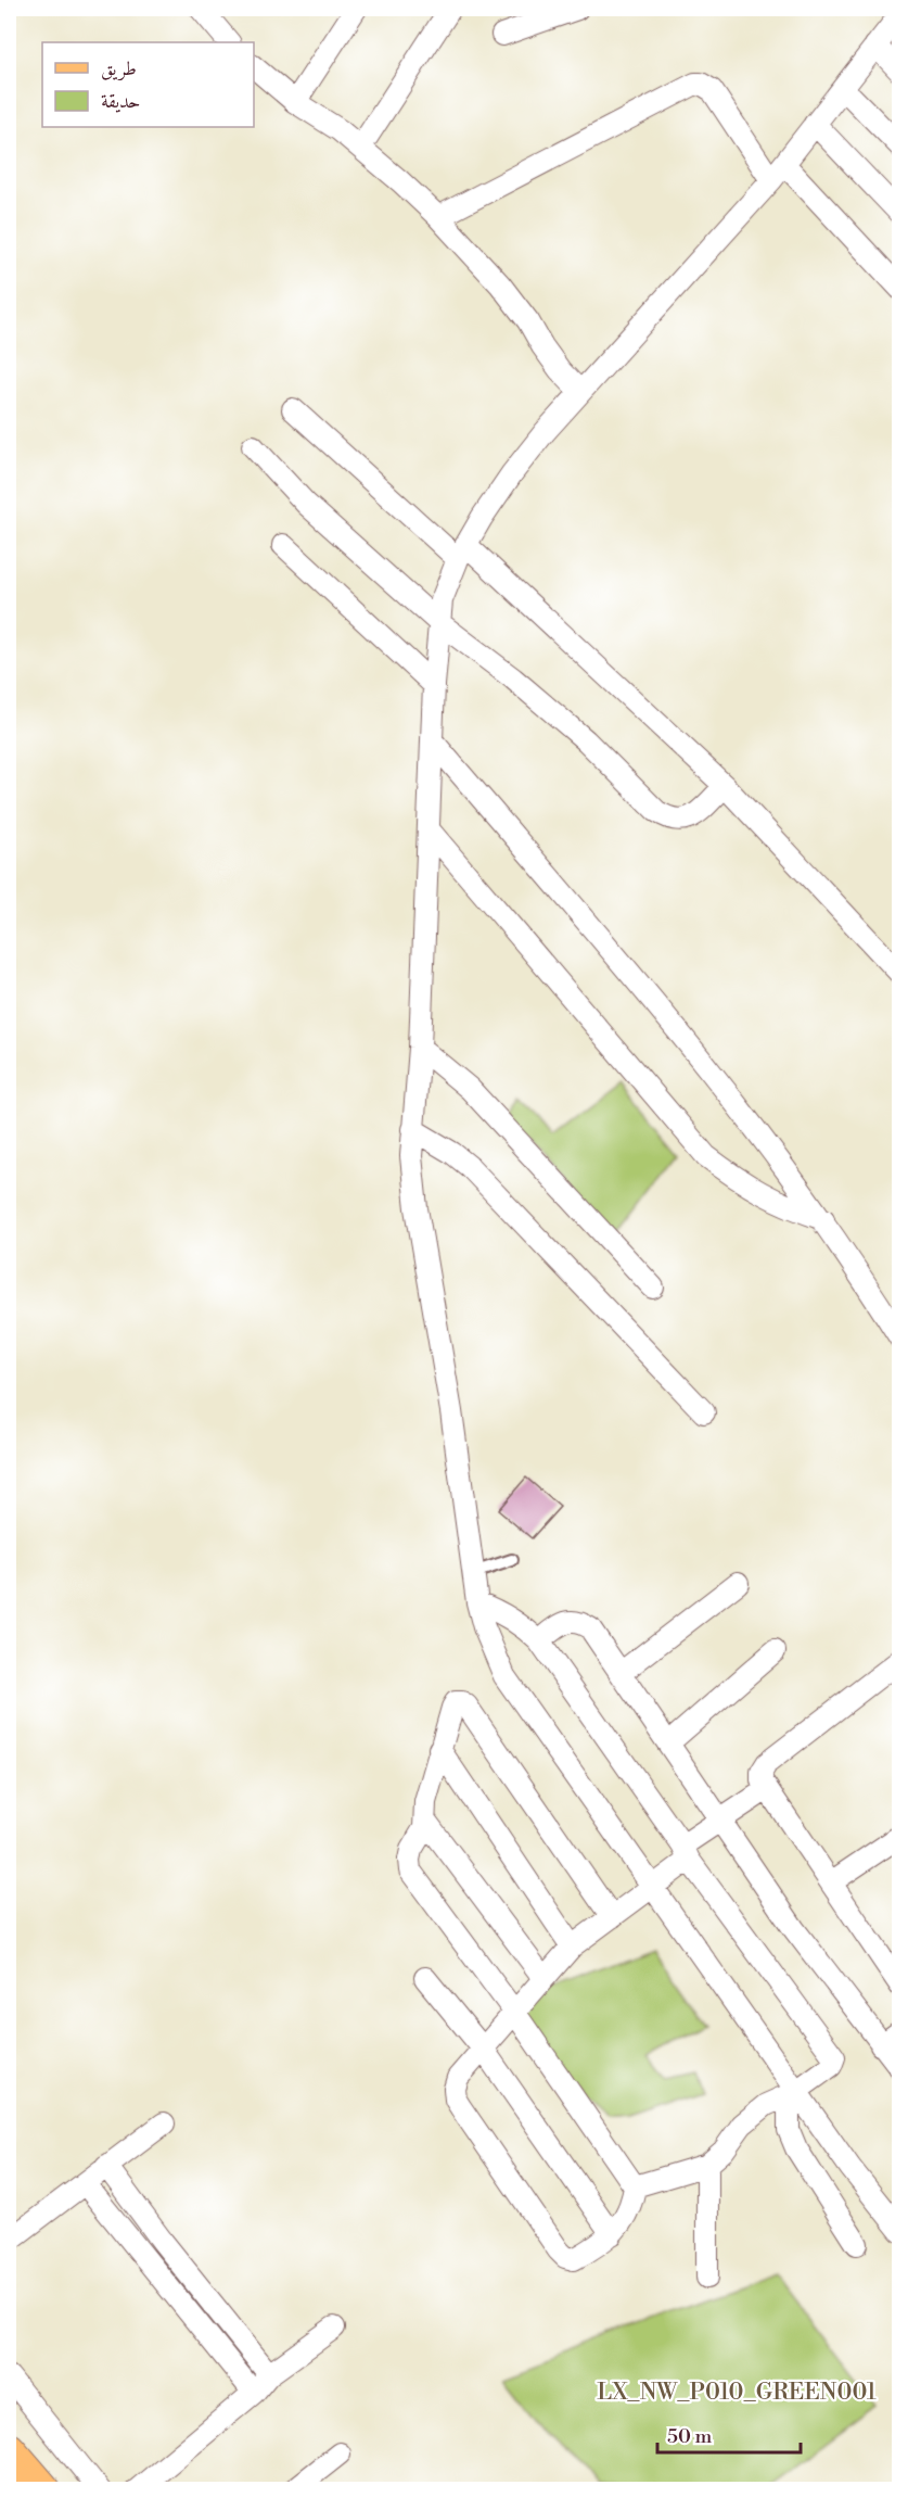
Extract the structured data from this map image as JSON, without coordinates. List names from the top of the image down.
{
  "parks": ["LX_NW_P010_GREEN001"],
  "legend": ["طريق", "حديقة"],
  "scale_bar": "50 m"
}
